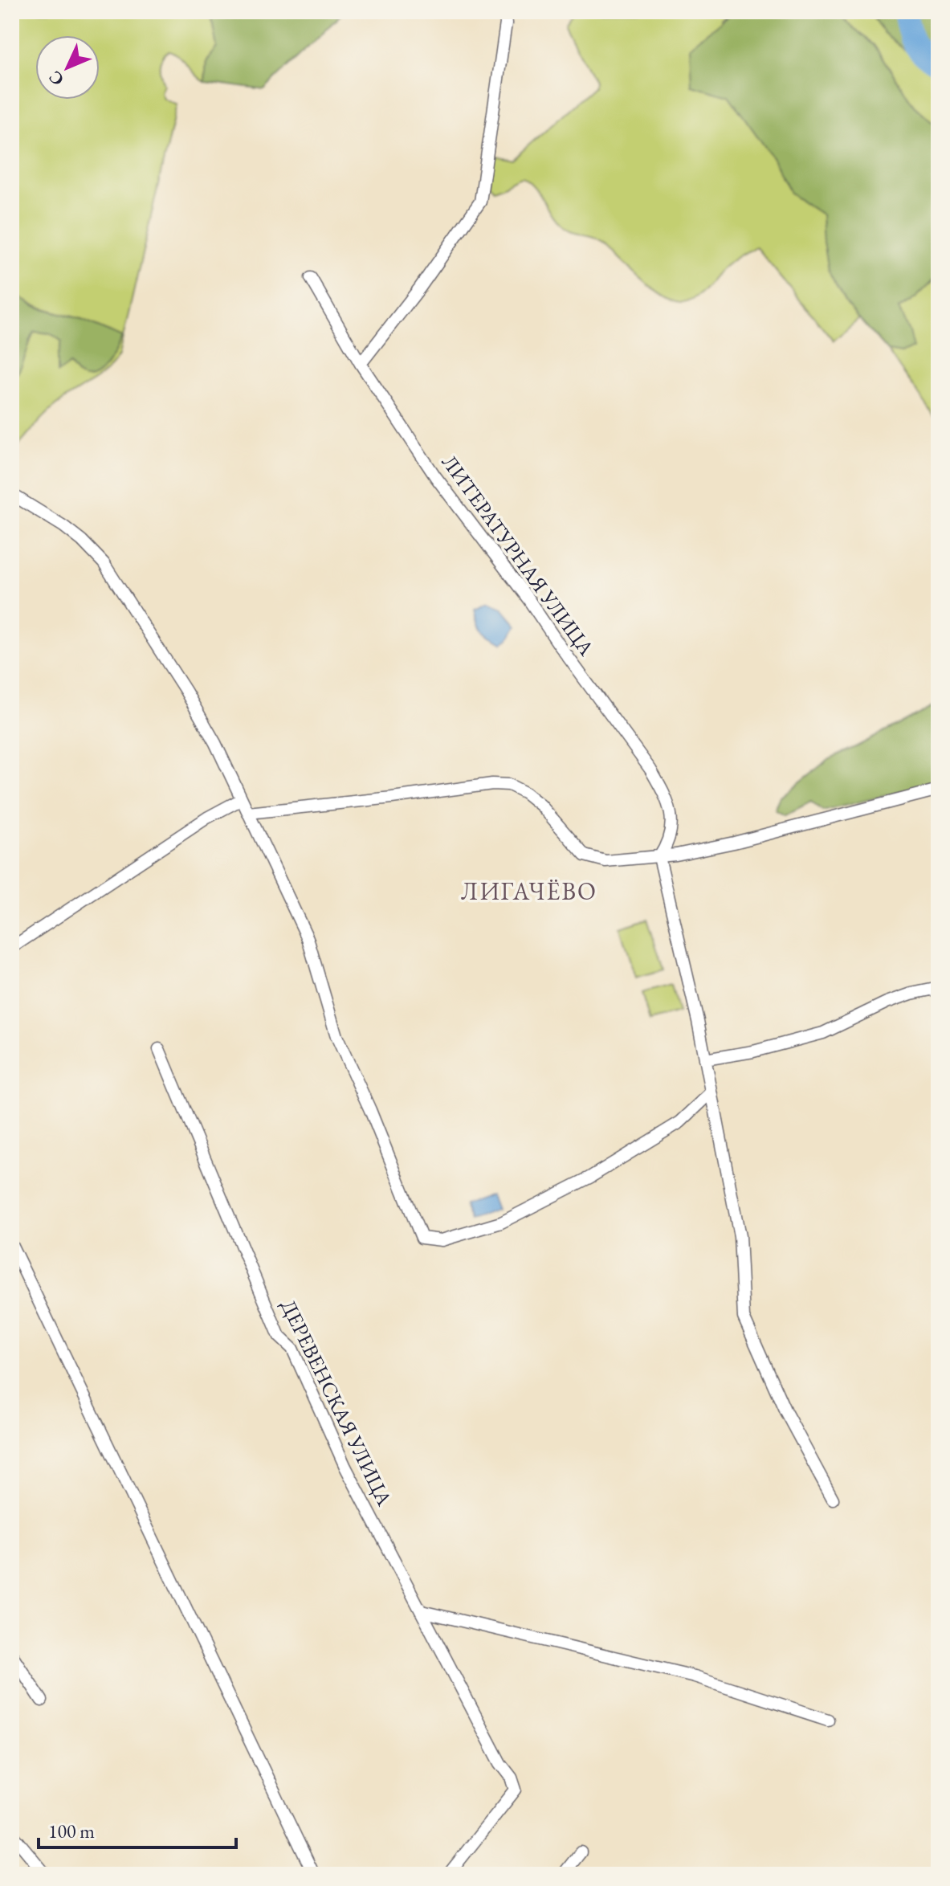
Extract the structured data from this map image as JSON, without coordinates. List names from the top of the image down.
{
  "streets": {
    "street": ["ЛИТЕРАТУРНАЯ УЛИЦА", "ДЕРЕВЕНСКАЯ УЛИЦА"]
  },
  "districts": ["ЛИГАЧЁВО"],
  "scale_bar": "100 m",
  "north": "bottom left"
}
